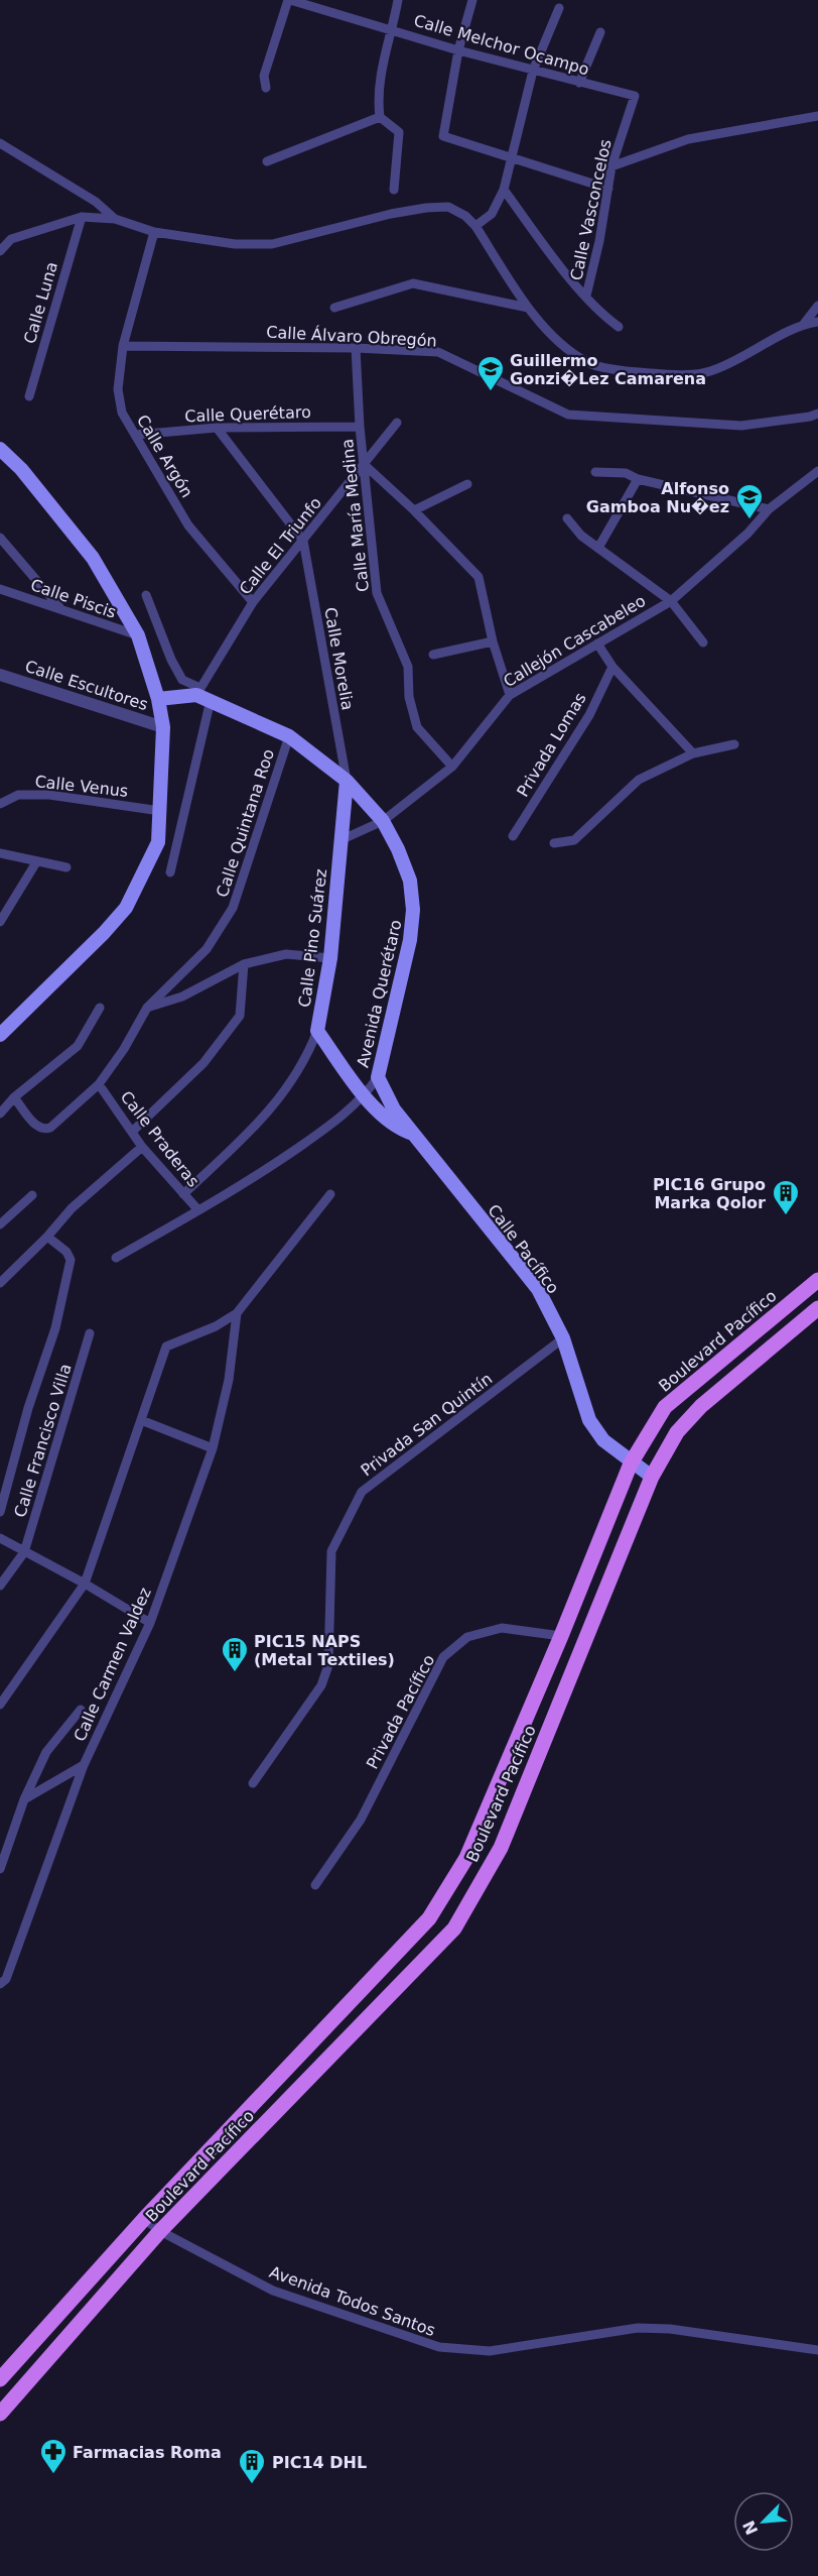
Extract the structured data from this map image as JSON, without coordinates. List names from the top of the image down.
{
  "streets": {
    "main road": [
      "Calle Pino Suárez",
      "Avenida Querétaro",
      "Calle Pacífico",
      "Boulevard Pacífico"
    ],
    "street": [
      "Calle Melchor Ocampo",
      "Calle Vasconcelos",
      "Calle Luna",
      "Calle Álvaro Obregón",
      "Calle Querétaro",
      "Calle Argón",
      "Calle María Medina",
      "Calle El Triunfo",
      "Calle Piscis",
      "Callejón Cascabeleo",
      "Calle Morelia",
      "Calle Escultores",
      "Privada Lomas",
      "Calle Venus",
      "Calle Quintana Roo",
      "Calle Praderas",
      "Privada San Quintín",
      "Calle Francisco Villa",
      "Calle Carmen Valdez",
      "Privada Pacífico",
      "Avenida Todos Santos"
    ]
  },
  "crossings": [
    ["Calle Melchor Ocampo", "Calle Vasconcelos"],
    ["Calle Álvaro Obregón", "Calle Argón"],
    ["Calle Álvaro Obregón", "Calle María Medina"],
    ["Calle Querétaro", "Calle Argón"],
    ["Calle Querétaro", "Calle María Medina"],
    ["Calle Argón", "Calle El Triunfo"],
    ["Calle María Medina", "Calle El Triunfo"],
    ["Calle María Medina", "Callejón Cascabeleo"],
    ["Calle El Triunfo", "Calle Morelia"],
    ["Calle El Triunfo", "Avenida Querétaro"],
    ["Callejón Cascabeleo", "Calle Pino Suárez"],
    ["Callejón Cascabeleo", "Avenida Querétaro"],
    ["Calle Morelia", "Calle Pino Suárez"],
    ["Calle Morelia", "Avenida Querétaro"],
    ["Calle Quintana Roo", "Avenida Querétaro"],
    ["Calle Quintana Roo", "Calle Praderas"],
    ["Calle Pino Suárez", "Avenida Querétaro"],
    ["Calle Pino Suárez", "Calle Praderas"],
    ["Calle Pino Suárez", "Calle Pacífico"],
    ["Avenida Querétaro", "Calle Praderas"],
    ["Avenida Querétaro", "Calle Pacífico"],
    ["Calle Pacífico", "Boulevard Pacífico"],
    ["Calle Pacífico", "Privada San Quintín"],
    ["Boulevard Pacífico", "Privada Pacífico"],
    ["Boulevard Pacífico", "Avenida Todos Santos"]
  ],
  "places": {
    "school or university": ["Guillermo Gonzi�Lez Camarena", "Alfonso Gamboa Nu�ez"],
    "building": ["PIC16 Grupo Marka Qolor", "PIC15 NAPS (Metal Textiles)", "PIC14 DHL"],
    "pharmacy": ["Farmacias Roma"]
  },
  "north": "bottom left"
}
